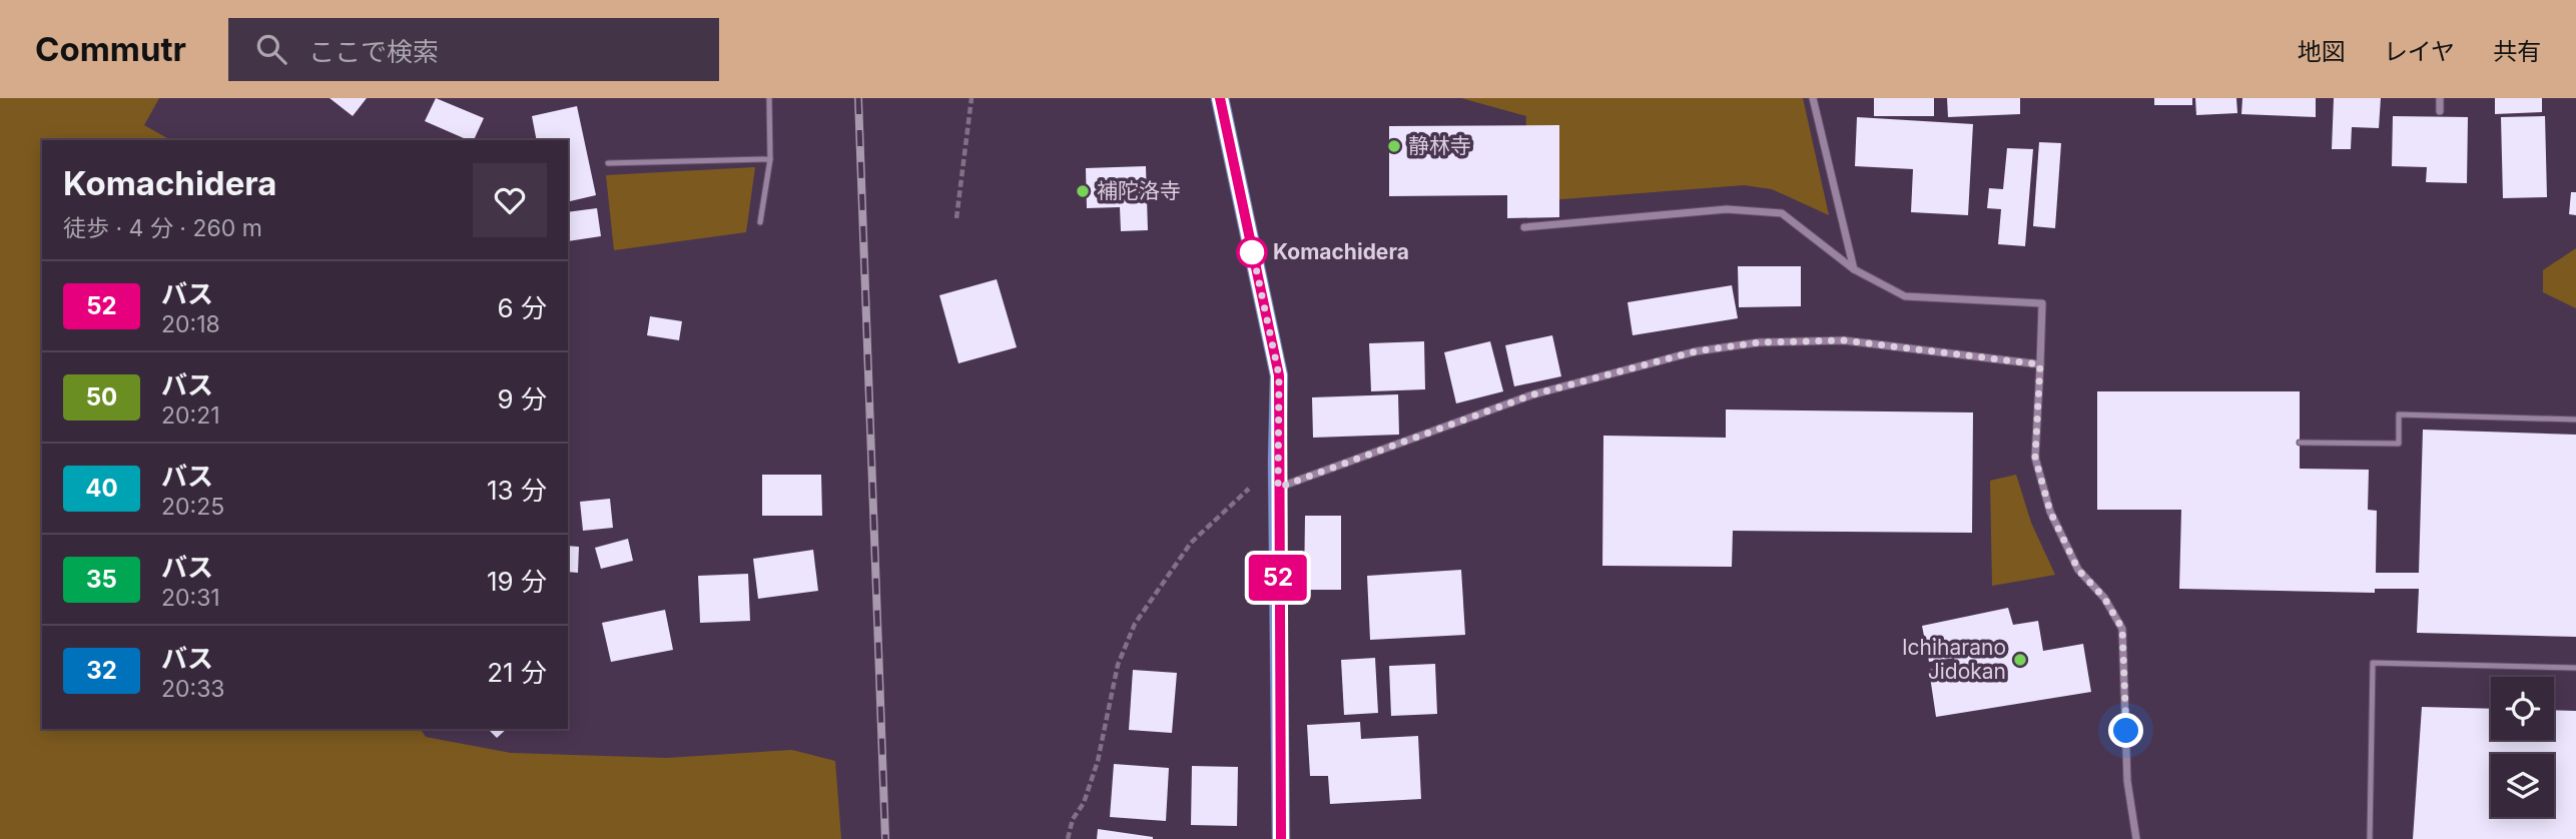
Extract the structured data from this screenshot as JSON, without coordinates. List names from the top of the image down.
{
  "places": [
    "静林寺",
    "補陀洛寺",
    "Komachidera",
    "Ichiharano Jidokan"
  ],
  "lines": ["bus line 52"],
  "page": {
    "header": "Commutr",
    "search": "ここで検索",
    "nav": ["地図", "レイヤ", "共有"],
    "on_map": "52",
    "heading": ["Komachidera", "徒歩 · 4 分 · 260 m"],
    "list": [
      {
        "mark": "52",
        "name": "バス",
        "note": "20:18",
        "value": "6 分"
      },
      {
        "mark": "50",
        "name": "バス",
        "note": "20:21",
        "value": "9 分"
      },
      {
        "mark": "40",
        "name": "バス",
        "note": "20:25",
        "value": "13 分"
      },
      {
        "mark": "35",
        "name": "バス",
        "note": "20:31",
        "value": "19 分"
      },
      {
        "mark": "32",
        "name": "バス",
        "note": "20:33",
        "value": "21 分"
      }
    ]
  }
}
